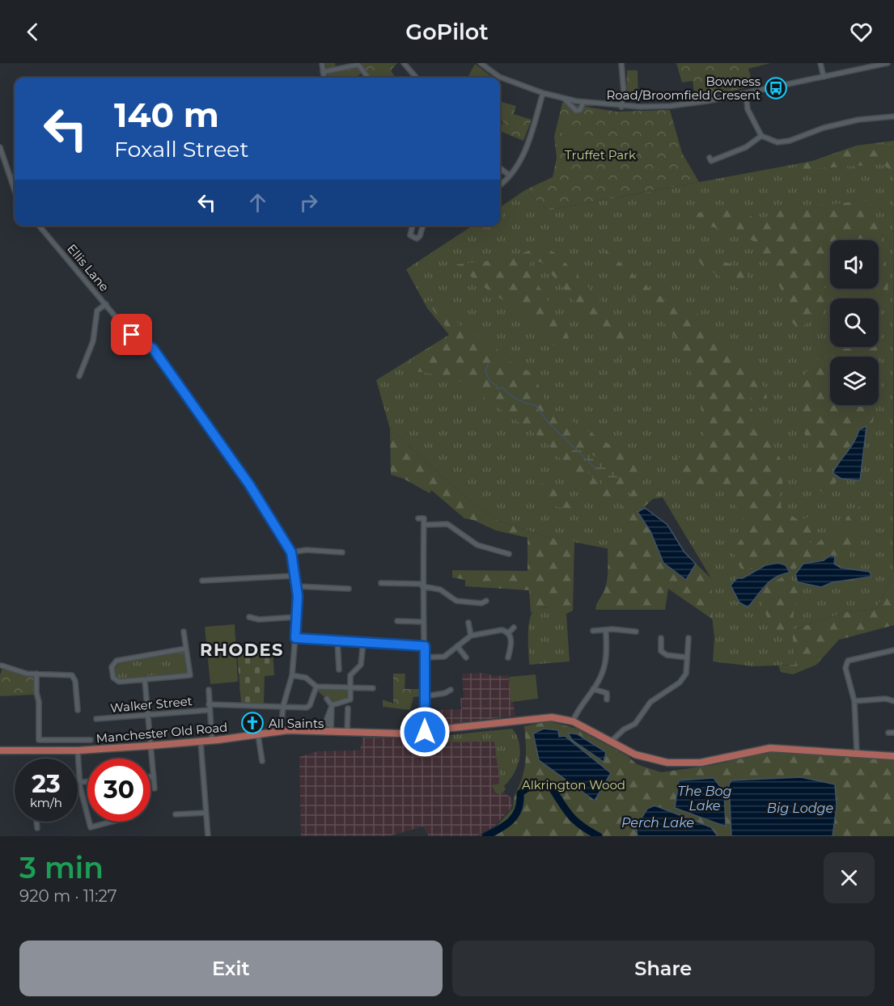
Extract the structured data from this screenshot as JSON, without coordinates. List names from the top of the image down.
{
  "streets": {
    "main road": ["Manchester Old Road"],
    "street": ["Ellis Lane", "Walker Street"]
  },
  "districts": ["RHODES"],
  "water": ["The Bog Lake", "Big Lodge", "Perch Lake"],
  "parks": ["Truffet Park", "Alkrington Wood"],
  "places": {
    "bus stop": ["Bowness Road/Broomfield Cresent"],
    "church": ["All Saints"]
  },
  "page": {
    "header": "GoPilot",
    "turn": ["140 m", "Foxall Street"],
    "speed": "23 km/h",
    "limit": "30",
    "heading": ["3 min", "920 m · 11:27"],
    "buttons": ["Exit", "Share"]
  }
}
